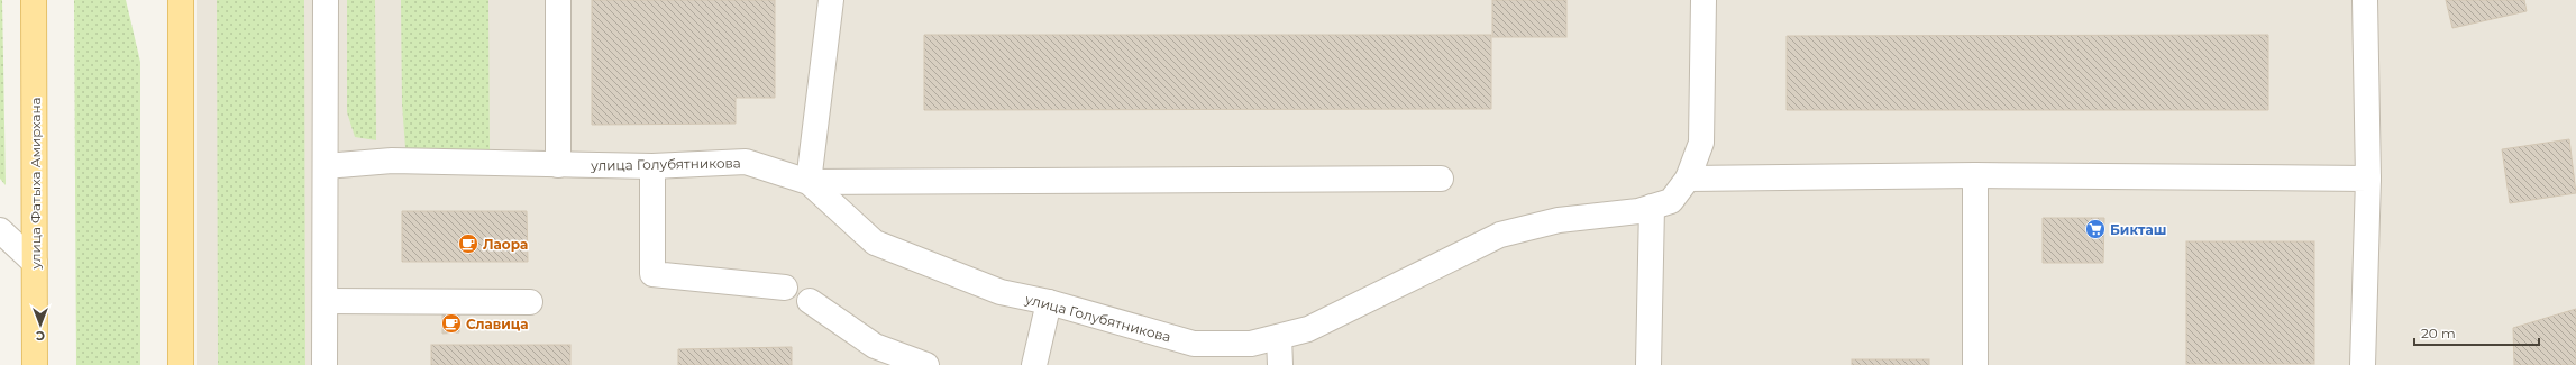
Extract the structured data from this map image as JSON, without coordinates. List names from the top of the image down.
{
  "streets": {
    "main road": ["улица Фатыха Амирхана"],
    "street": ["улица Голубятникова"]
  },
  "places": {
    "supermarket": ["Бикташ"],
    "cafe": ["Лаора", "Славица"]
  },
  "scale_bar": "20 m",
  "north": "bottom"
}
